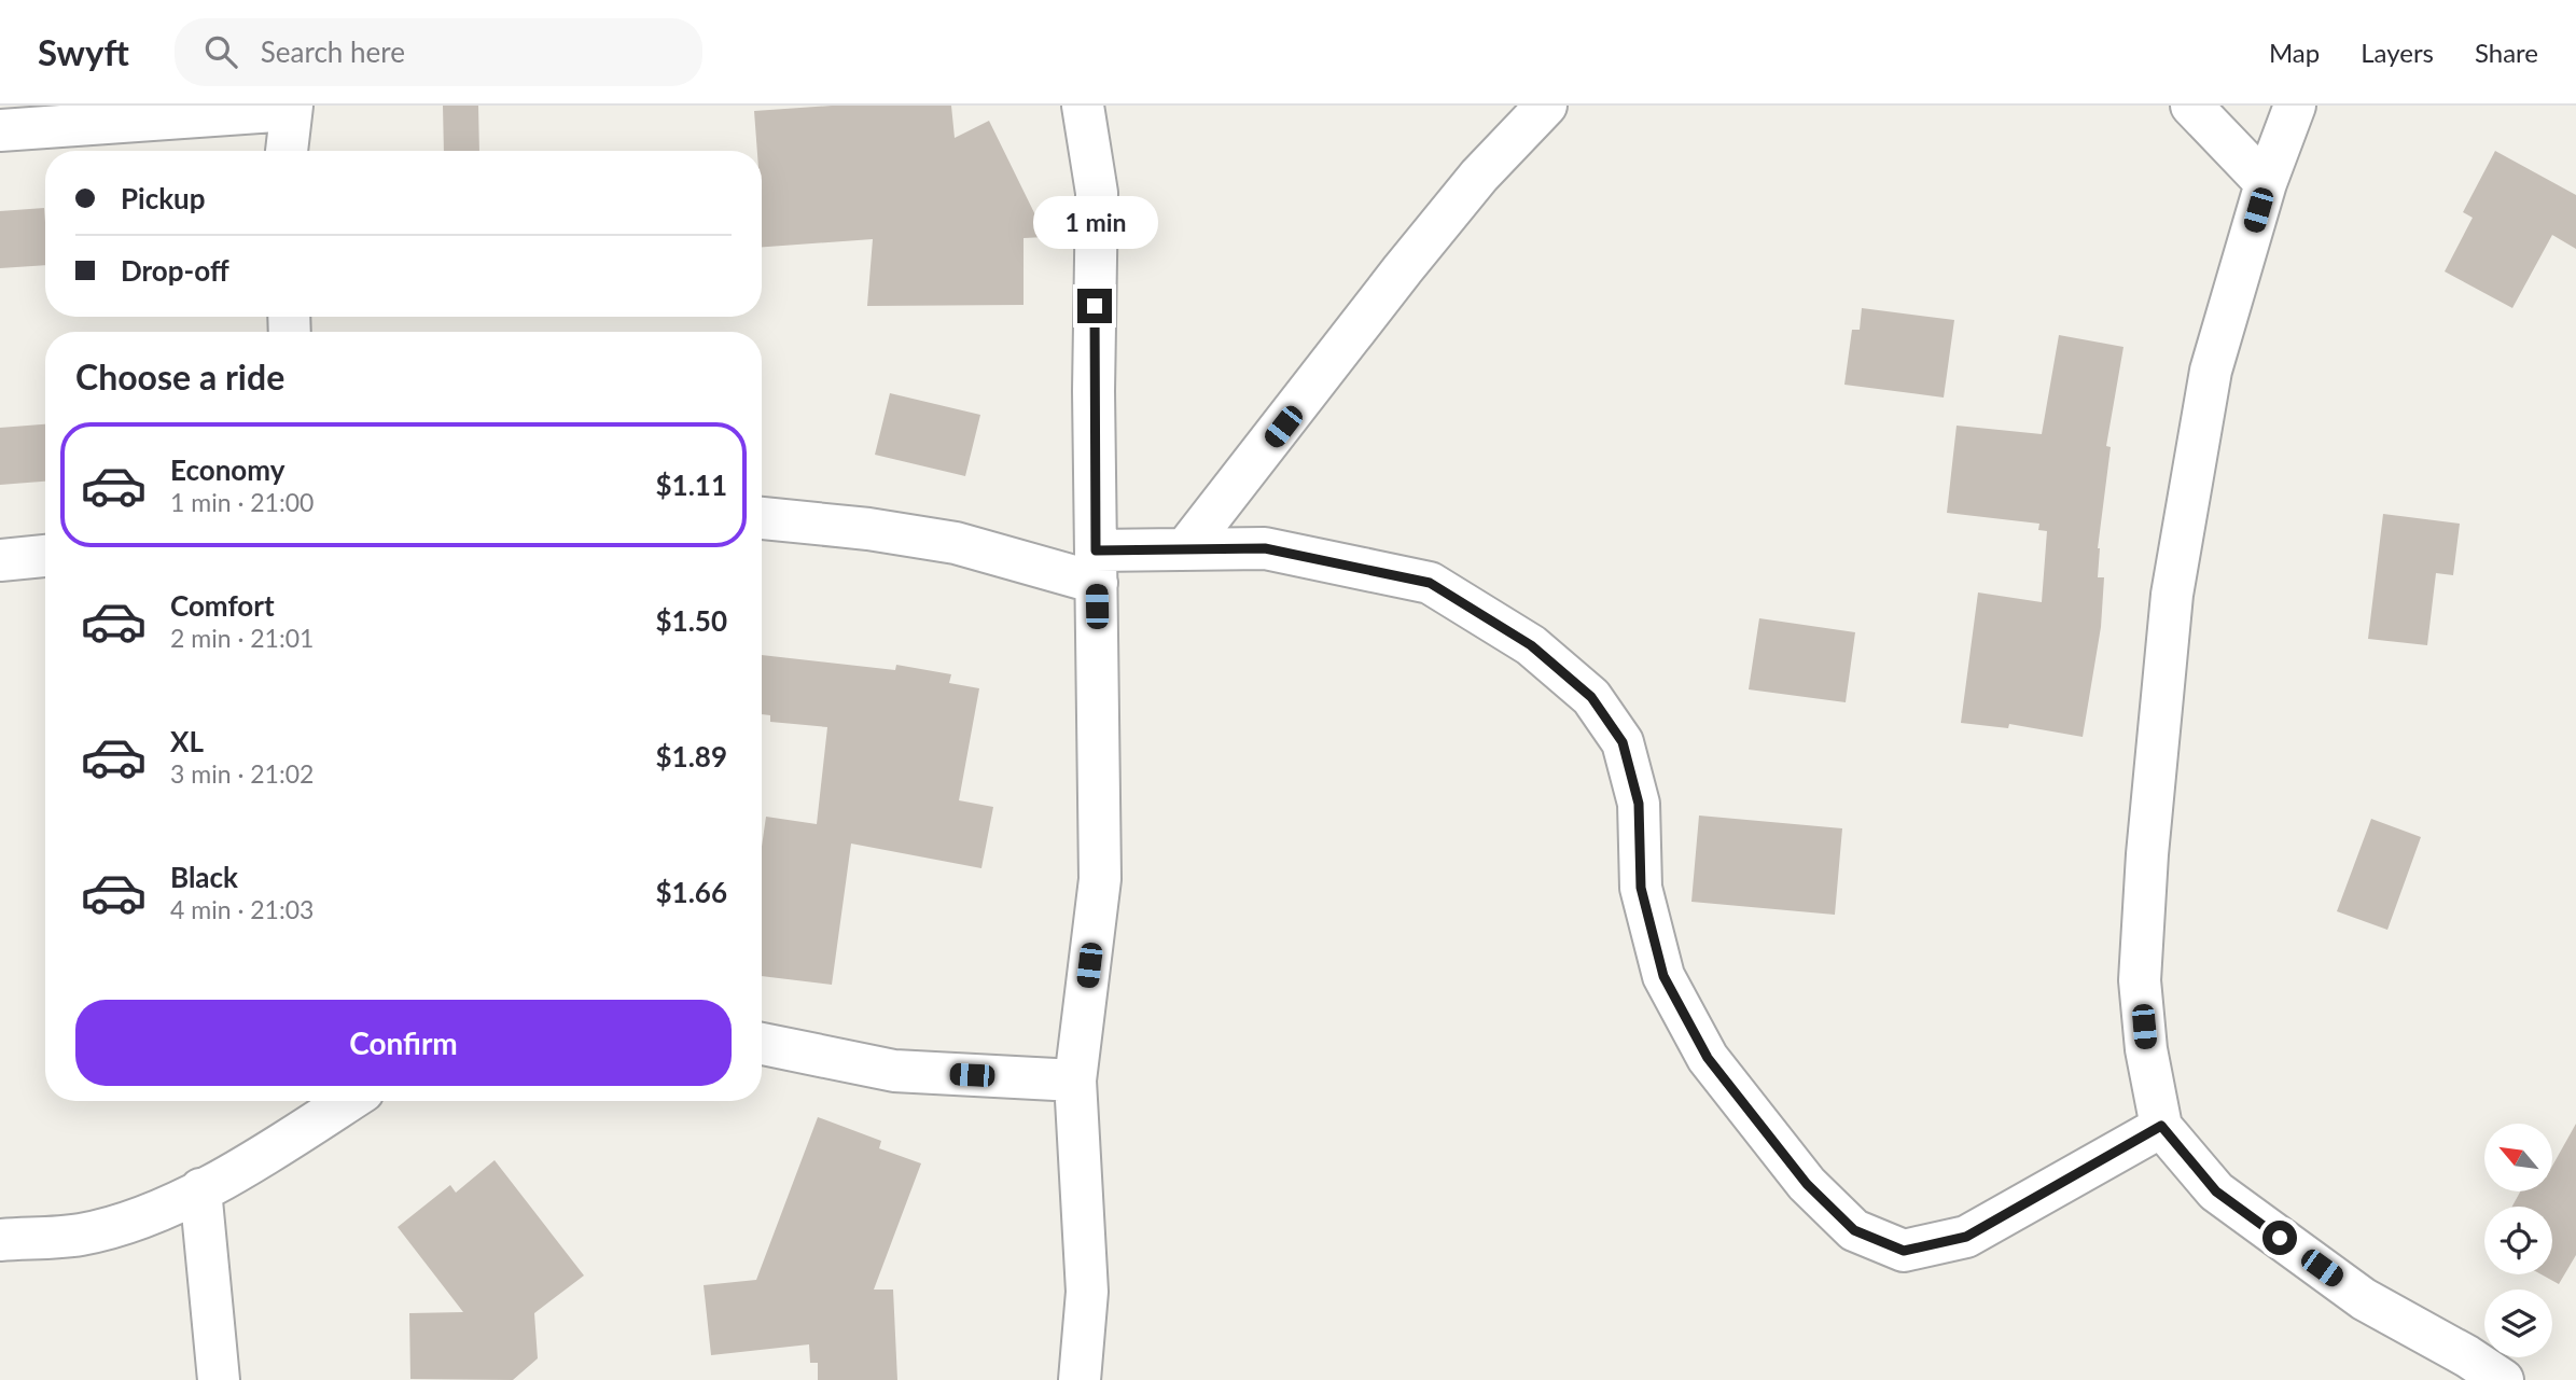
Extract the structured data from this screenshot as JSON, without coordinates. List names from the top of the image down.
{
  "north": "top left",
  "page": {
    "header": "Swyft",
    "search": "Search here",
    "nav": ["Map", "Layers", "Share"],
    "banner": ["Pickup", "Drop-off"],
    "bubble": "1 min",
    "heading": "Choose a ride",
    "list": [
      {
        "name": "Economy",
        "note": "1 min · 21:00",
        "value": "$1.11"
      },
      {
        "name": "Comfort",
        "note": "2 min · 21:01",
        "value": "$1.50"
      },
      {
        "name": "XL",
        "note": "3 min · 21:02",
        "value": "$1.89"
      },
      {
        "name": "Black",
        "note": "4 min · 21:03",
        "value": "$1.66"
      }
    ],
    "buttons": "Confirm"
  }
}
